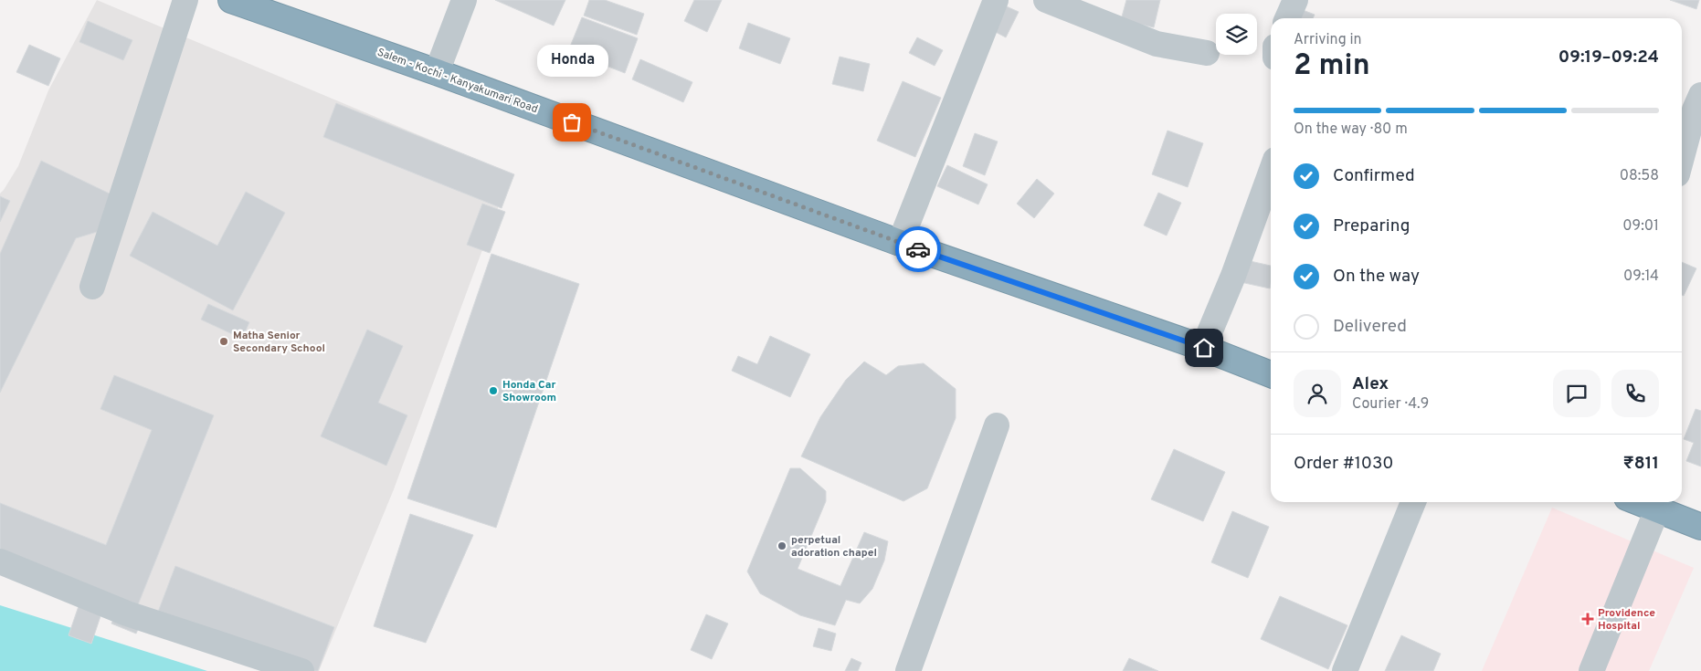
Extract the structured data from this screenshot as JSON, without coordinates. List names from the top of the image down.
{
  "streets": {
    "highway": ["Salem - Kochi - Kanyakumari Road"]
  },
  "places": {
    "other": [
      "Honda",
      "Matha Senior Secondary School",
      "Honda Car Showroom",
      "perpetual adoration chapel"
    ],
    "health": ["Providence Hospital"]
  },
  "page": {
    "heading": ["2 min", "Arriving in", "09:19–09:24"],
    "panel": [
      "Alex",
      "Courier · 4.9",
      "Order #1030",
      "₹811"
    ],
    "bubble": "Honda",
    "bar": "On the way · 80 m",
    "list": [
      ["Confirmed", "08:58"],
      ["Preparing", "09:01"],
      ["On the way", "09:14"],
      "Delivered"
    ]
  }
}
